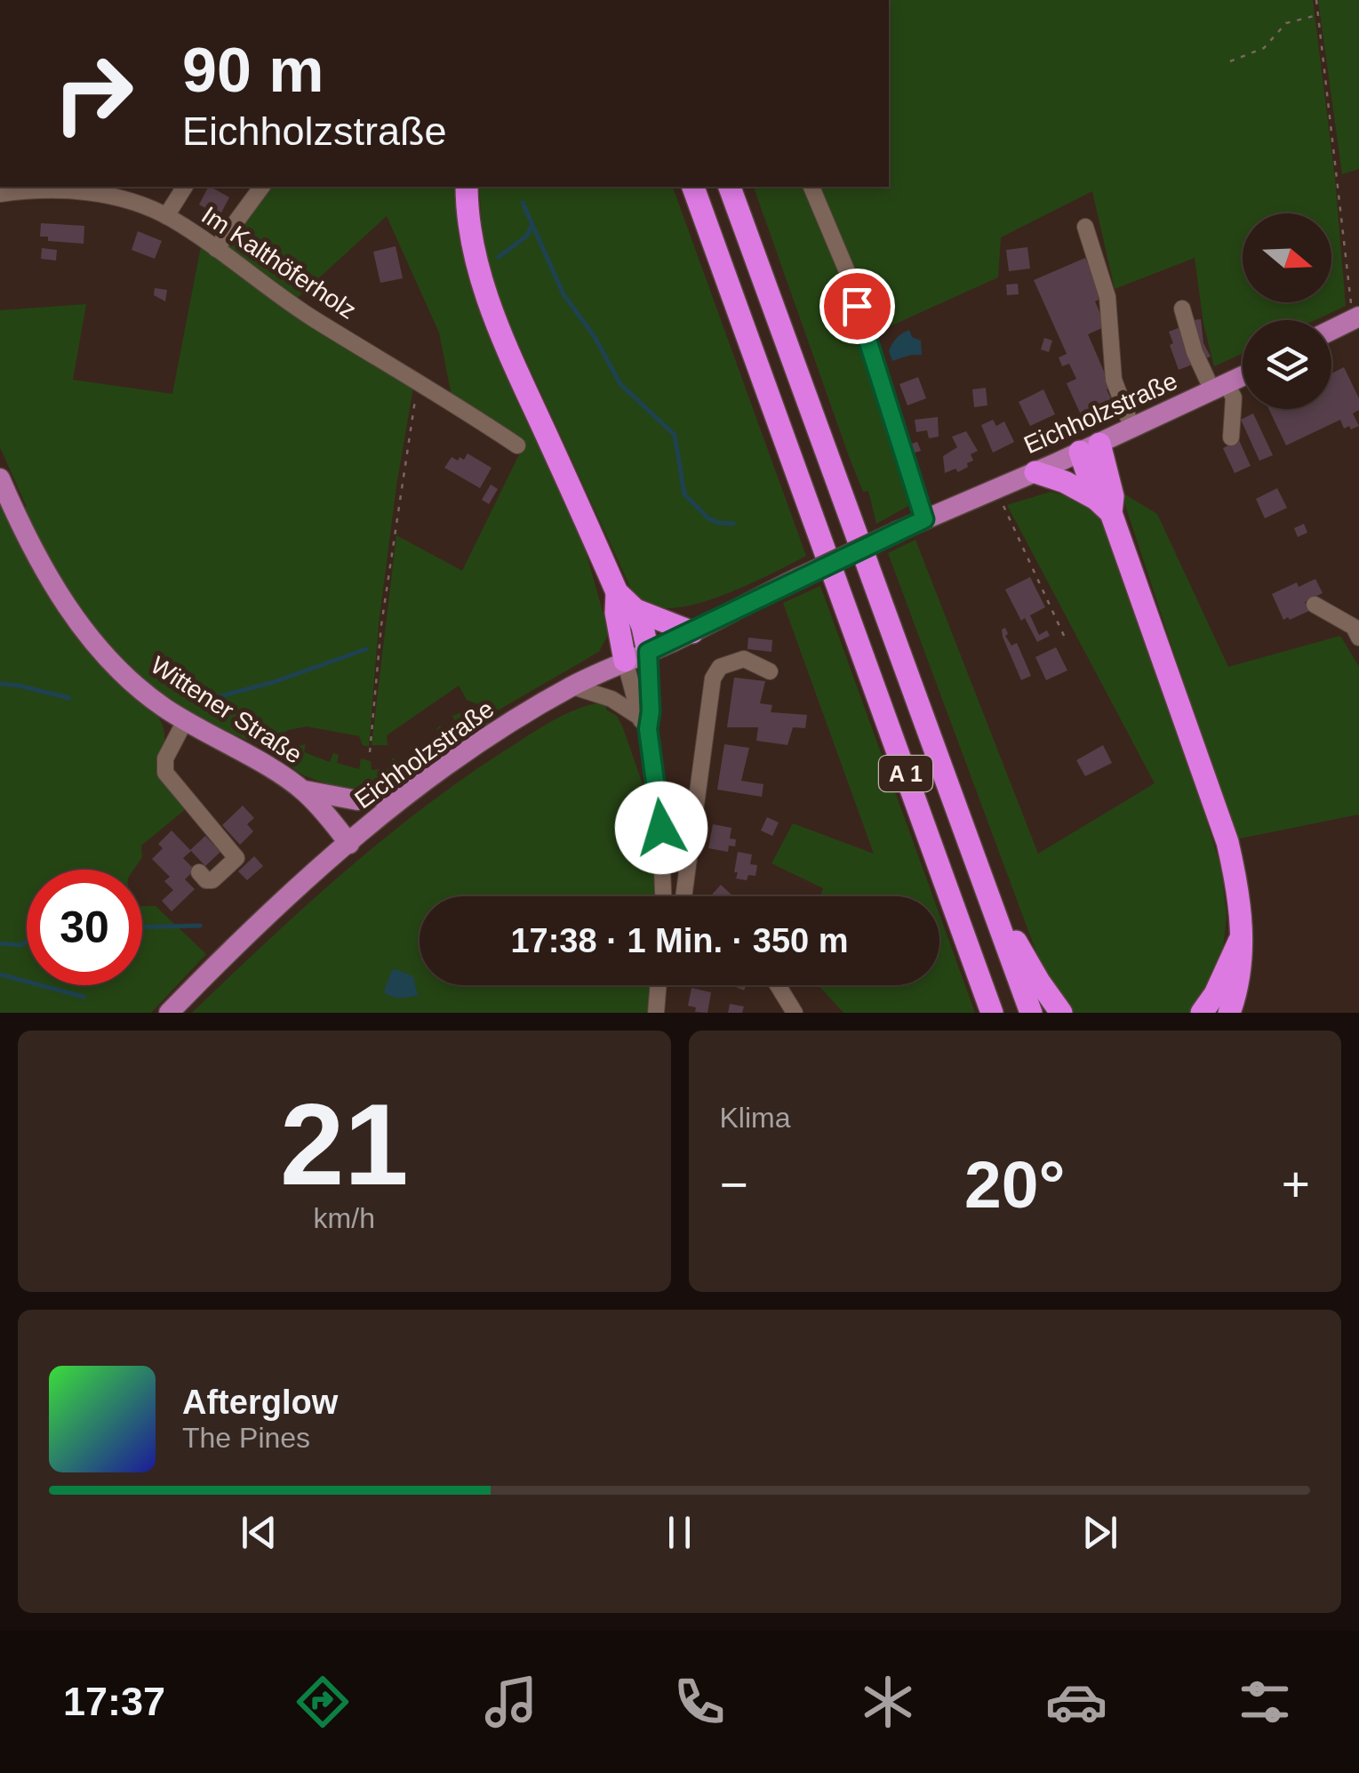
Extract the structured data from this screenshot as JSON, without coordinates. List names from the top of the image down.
{
  "streets": {
    "highway": ["A 1"],
    "main road": ["Eichholzstraße", "Wittener Straße"],
    "street": ["Im Kalthöferholz"]
  },
  "crossings": [
    ["Eichholzstraße", "Wittener Straße"]
  ],
  "north": "right",
  "page": {
    "turn": ["90 m", "Eichholzstraße"],
    "limit": "30",
    "trip": "17:38 · 1 Min. · 350 m",
    "tile": [
      ["21", "km/h"],
      "Klima"
    ],
    "heat": ["−", "20°", "+"],
    "song": ["Afterglow", "The Pines"],
    "tabs": "17:37"
  }
}
